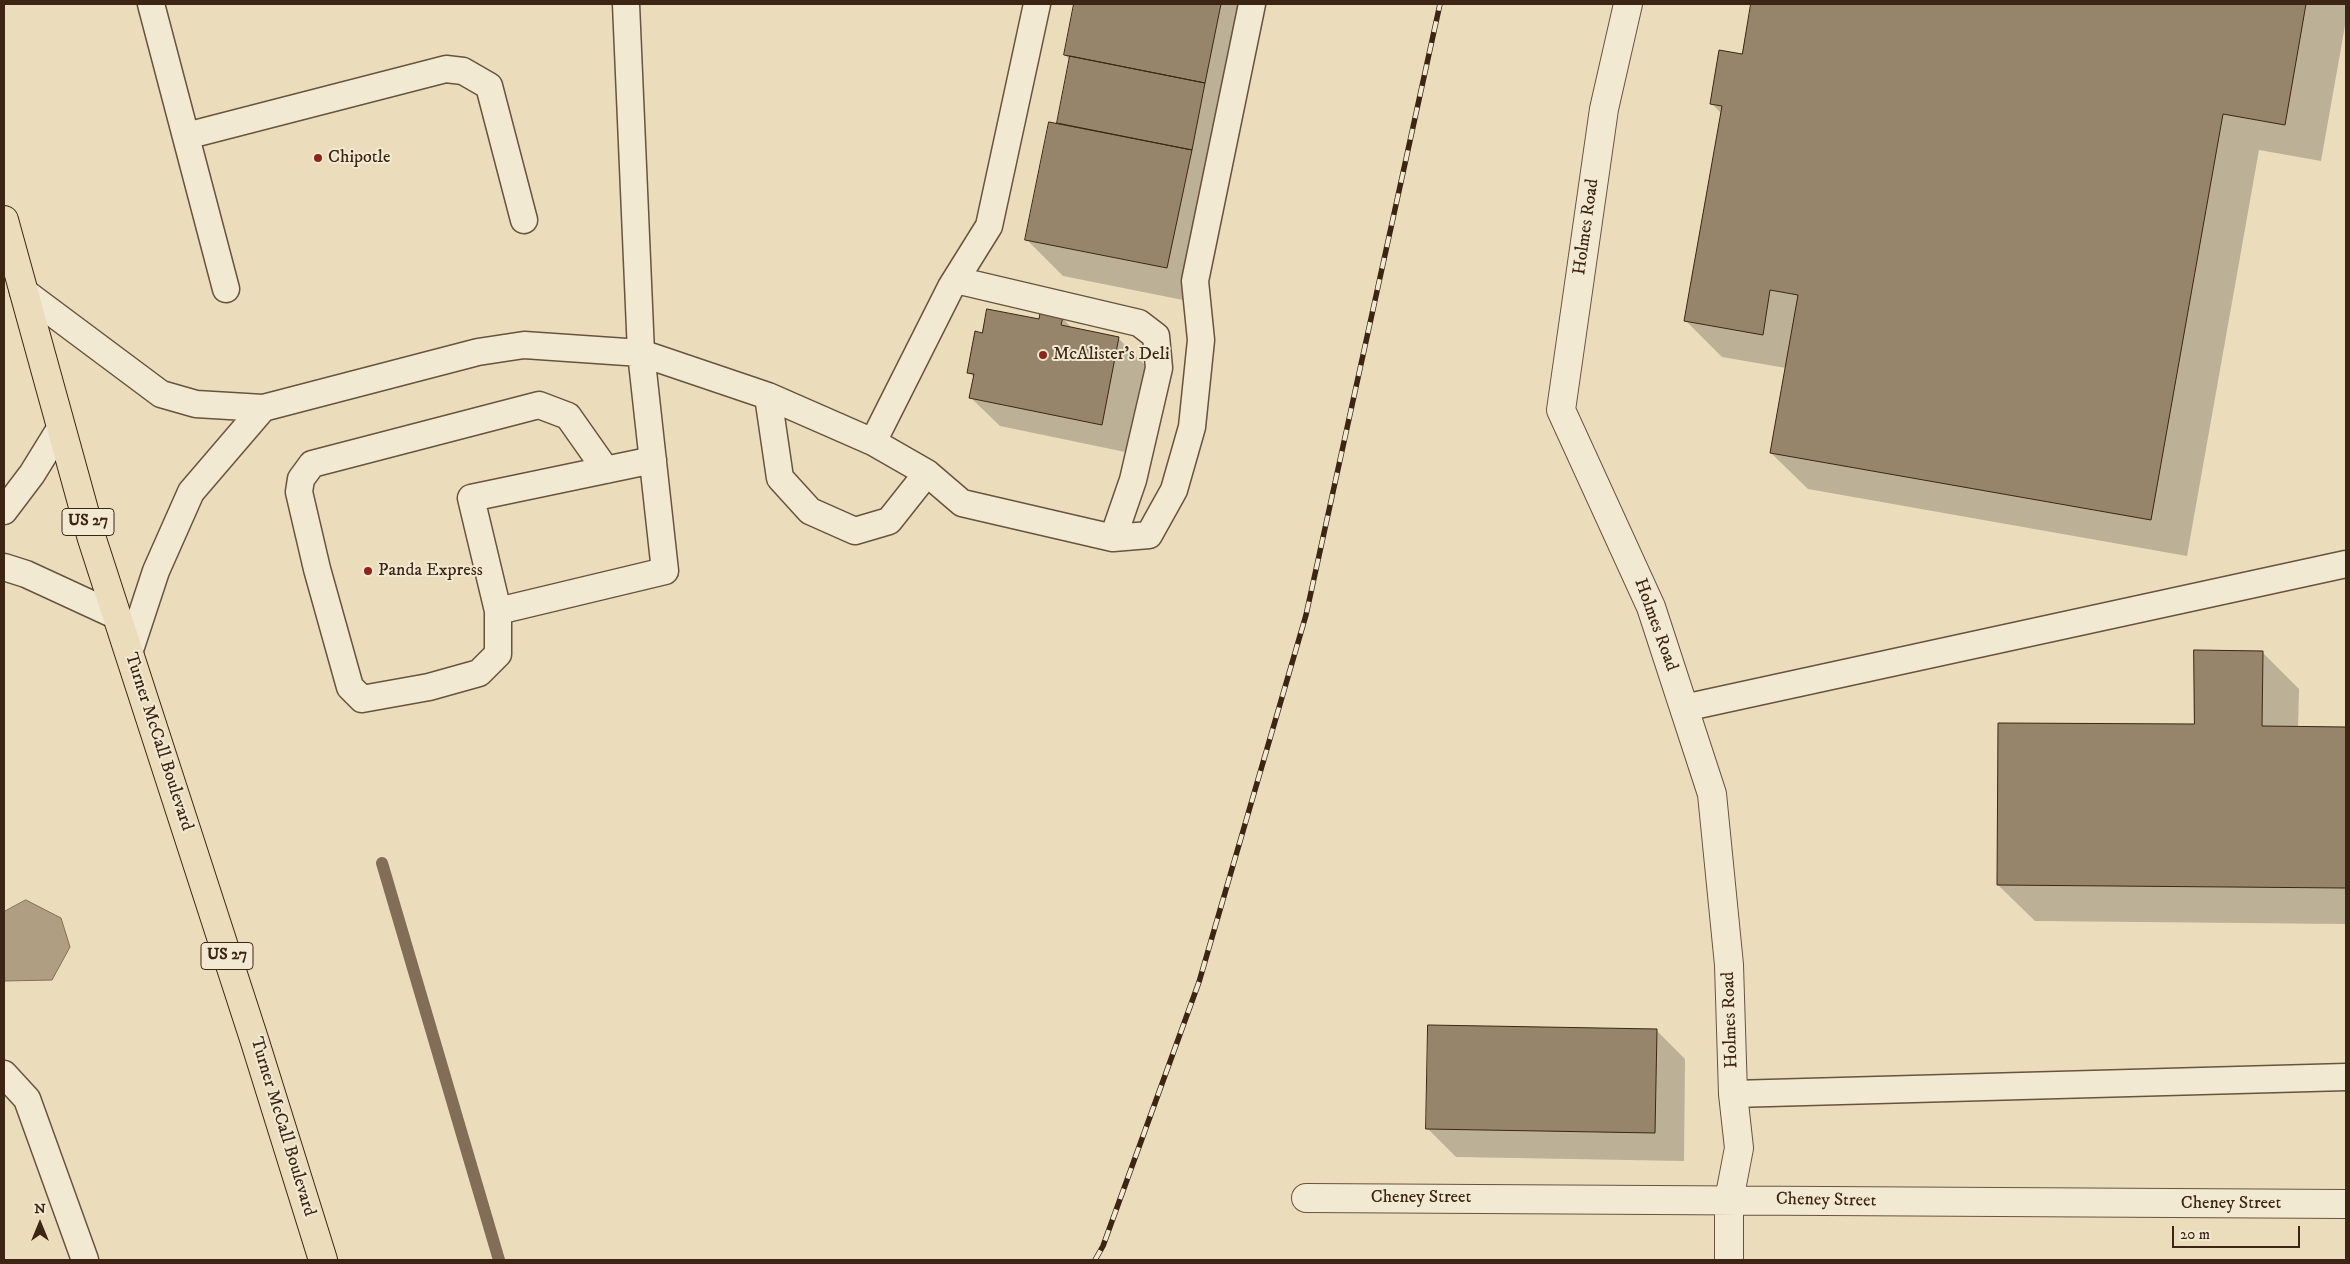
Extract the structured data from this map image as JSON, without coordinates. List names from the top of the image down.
{
  "streets": {
    "main road": ["US 27", "Turner McCall Boulevard"],
    "street": ["Holmes Road", "Cheney Street"]
  },
  "crossings": [
    ["Holmes Road", "Cheney Street"]
  ],
  "places": ["Chipotle", "McAlister's Deli", "Panda Express"],
  "scale_bar": "20 m",
  "north": "top"
}
